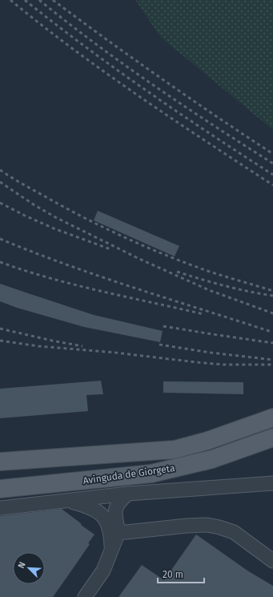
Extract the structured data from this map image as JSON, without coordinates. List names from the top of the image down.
{
  "streets": {
    "main road": ["Avinguda de Giorgeta"]
  },
  "scale_bar": "20 m",
  "north": "top left"
}
